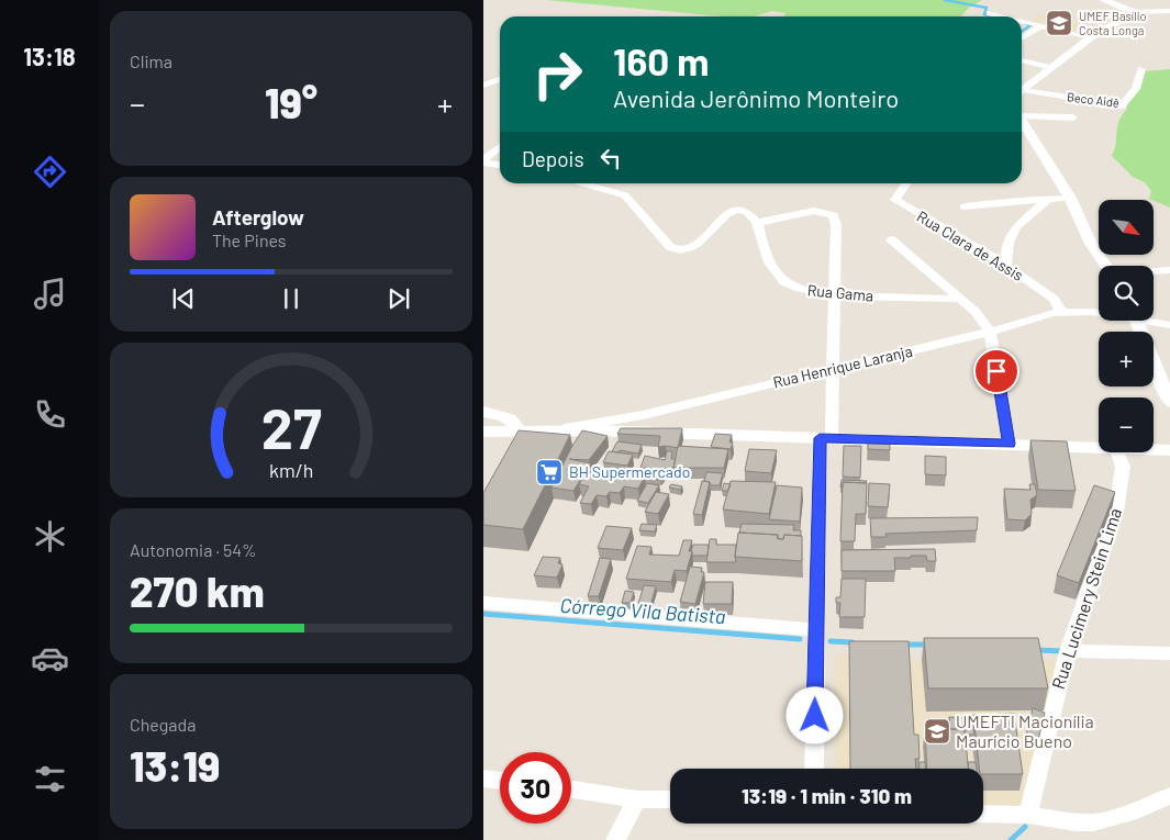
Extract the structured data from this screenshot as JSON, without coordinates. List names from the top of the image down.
{
  "streets": {
    "street": [
      "Beco Aidê",
      "Rua Clara de Assis",
      "Rua Gama",
      "Rua Henrique Laranja",
      "Rua Lucimery Stein Lima"
    ]
  },
  "crossings": [
    ["Rua Clara de Assis", "Rua Henrique Laranja"]
  ],
  "water": ["Córrego Vila Batista"],
  "places": {
    "school or university": ["UMEF Basílio Costa Longa", "UMEFTI Macionília Maurício Bueno"],
    "supermarket": ["BH Supermercado"]
  },
  "north": "bottom right",
  "page": {
    "tabs": "13:18",
    "tile": [
      "Clima",
      ["Autonomia · 54%", "270 km"],
      ["Chegada", "13:19"]
    ],
    "turn": ["160 m", "Avenida Jerônimo Monteiro"],
    "heat": ["−", "19°", "+"],
    "then": "Depois",
    "song": ["Afterglow", "The Pines"],
    "map_buttons": ["+", "−"],
    "limit": "30",
    "trip": "13:19 · 1 min · 310 m",
    "gauge": ["27", "km/h"]
  }
}
